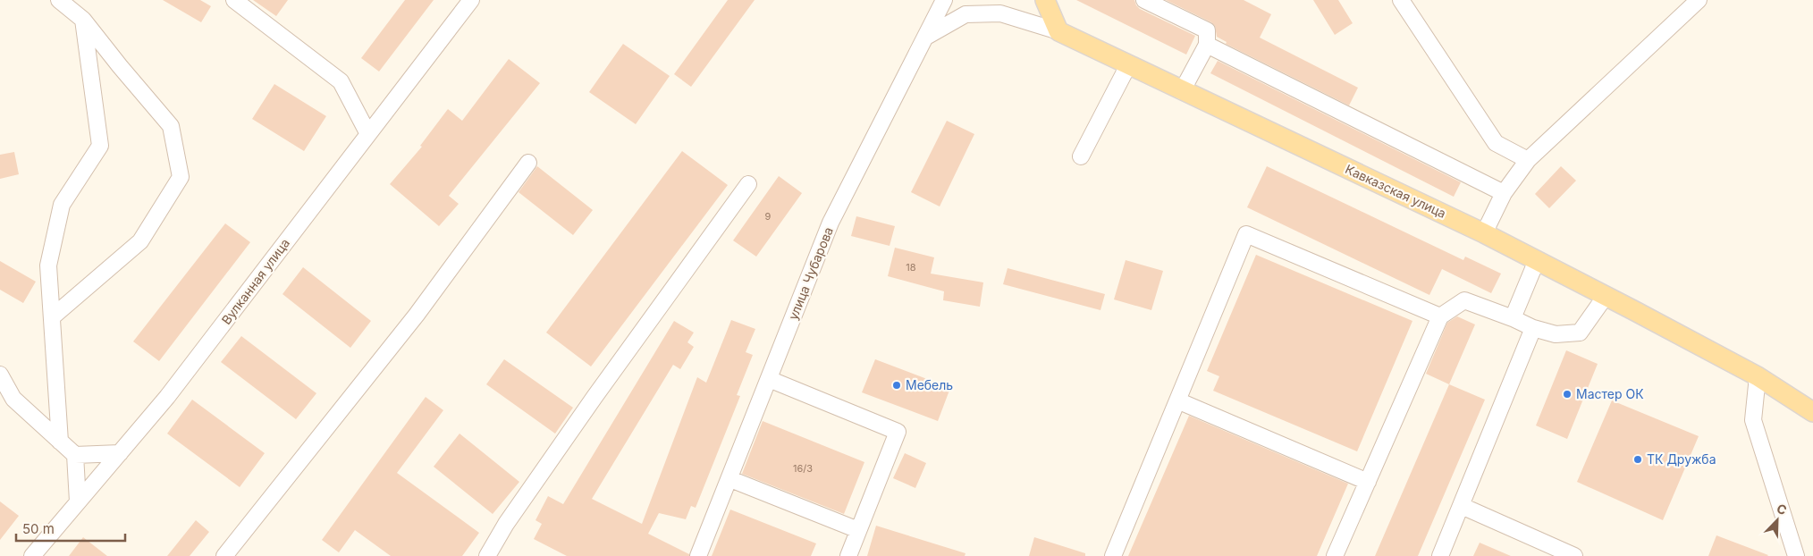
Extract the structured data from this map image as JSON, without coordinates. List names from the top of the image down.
{
  "streets": {
    "main road": ["Кавказская улица"],
    "street": ["улица Чубарова", "Вулканная улица"]
  },
  "places": ["Мебель", "Мастер ОК", "ТК Дружба"],
  "house_numbers": ["9", "18", "16/3"],
  "scale_bar": "50 m",
  "north": "top right"
}
